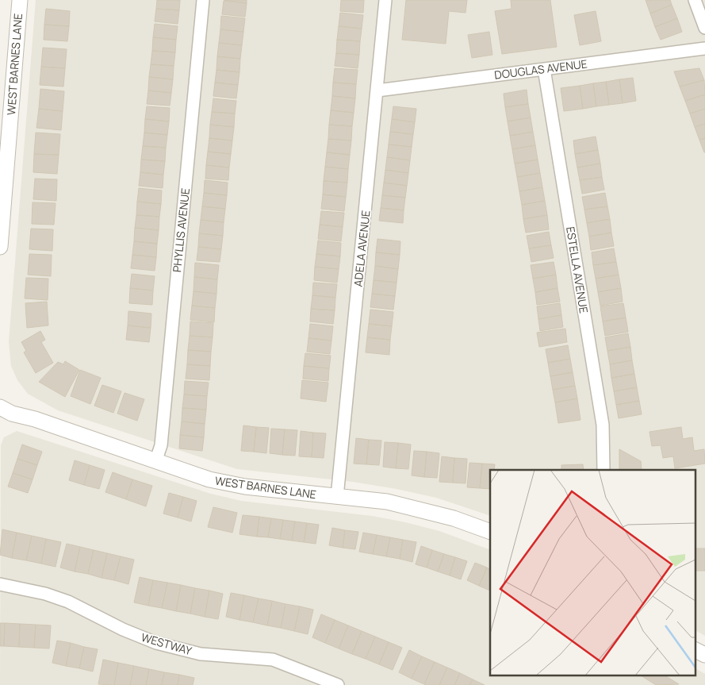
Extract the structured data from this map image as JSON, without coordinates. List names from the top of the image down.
{
  "streets": {
    "street": [
      "WEST BARNES LANE",
      "DOUGLAS AVENUE",
      "PHYLLIS AVENUE",
      "ADELA AVENUE",
      "ESTELLA AVENUE",
      "WESTWAY"
    ]
  },
  "crossings": [
    ["WEST BARNES LANE", "PHYLLIS AVENUE"],
    ["WEST BARNES LANE", "ADELA AVENUE"],
    ["DOUGLAS AVENUE", "ADELA AVENUE"],
    ["DOUGLAS AVENUE", "ESTELLA AVENUE"]
  ]
}
